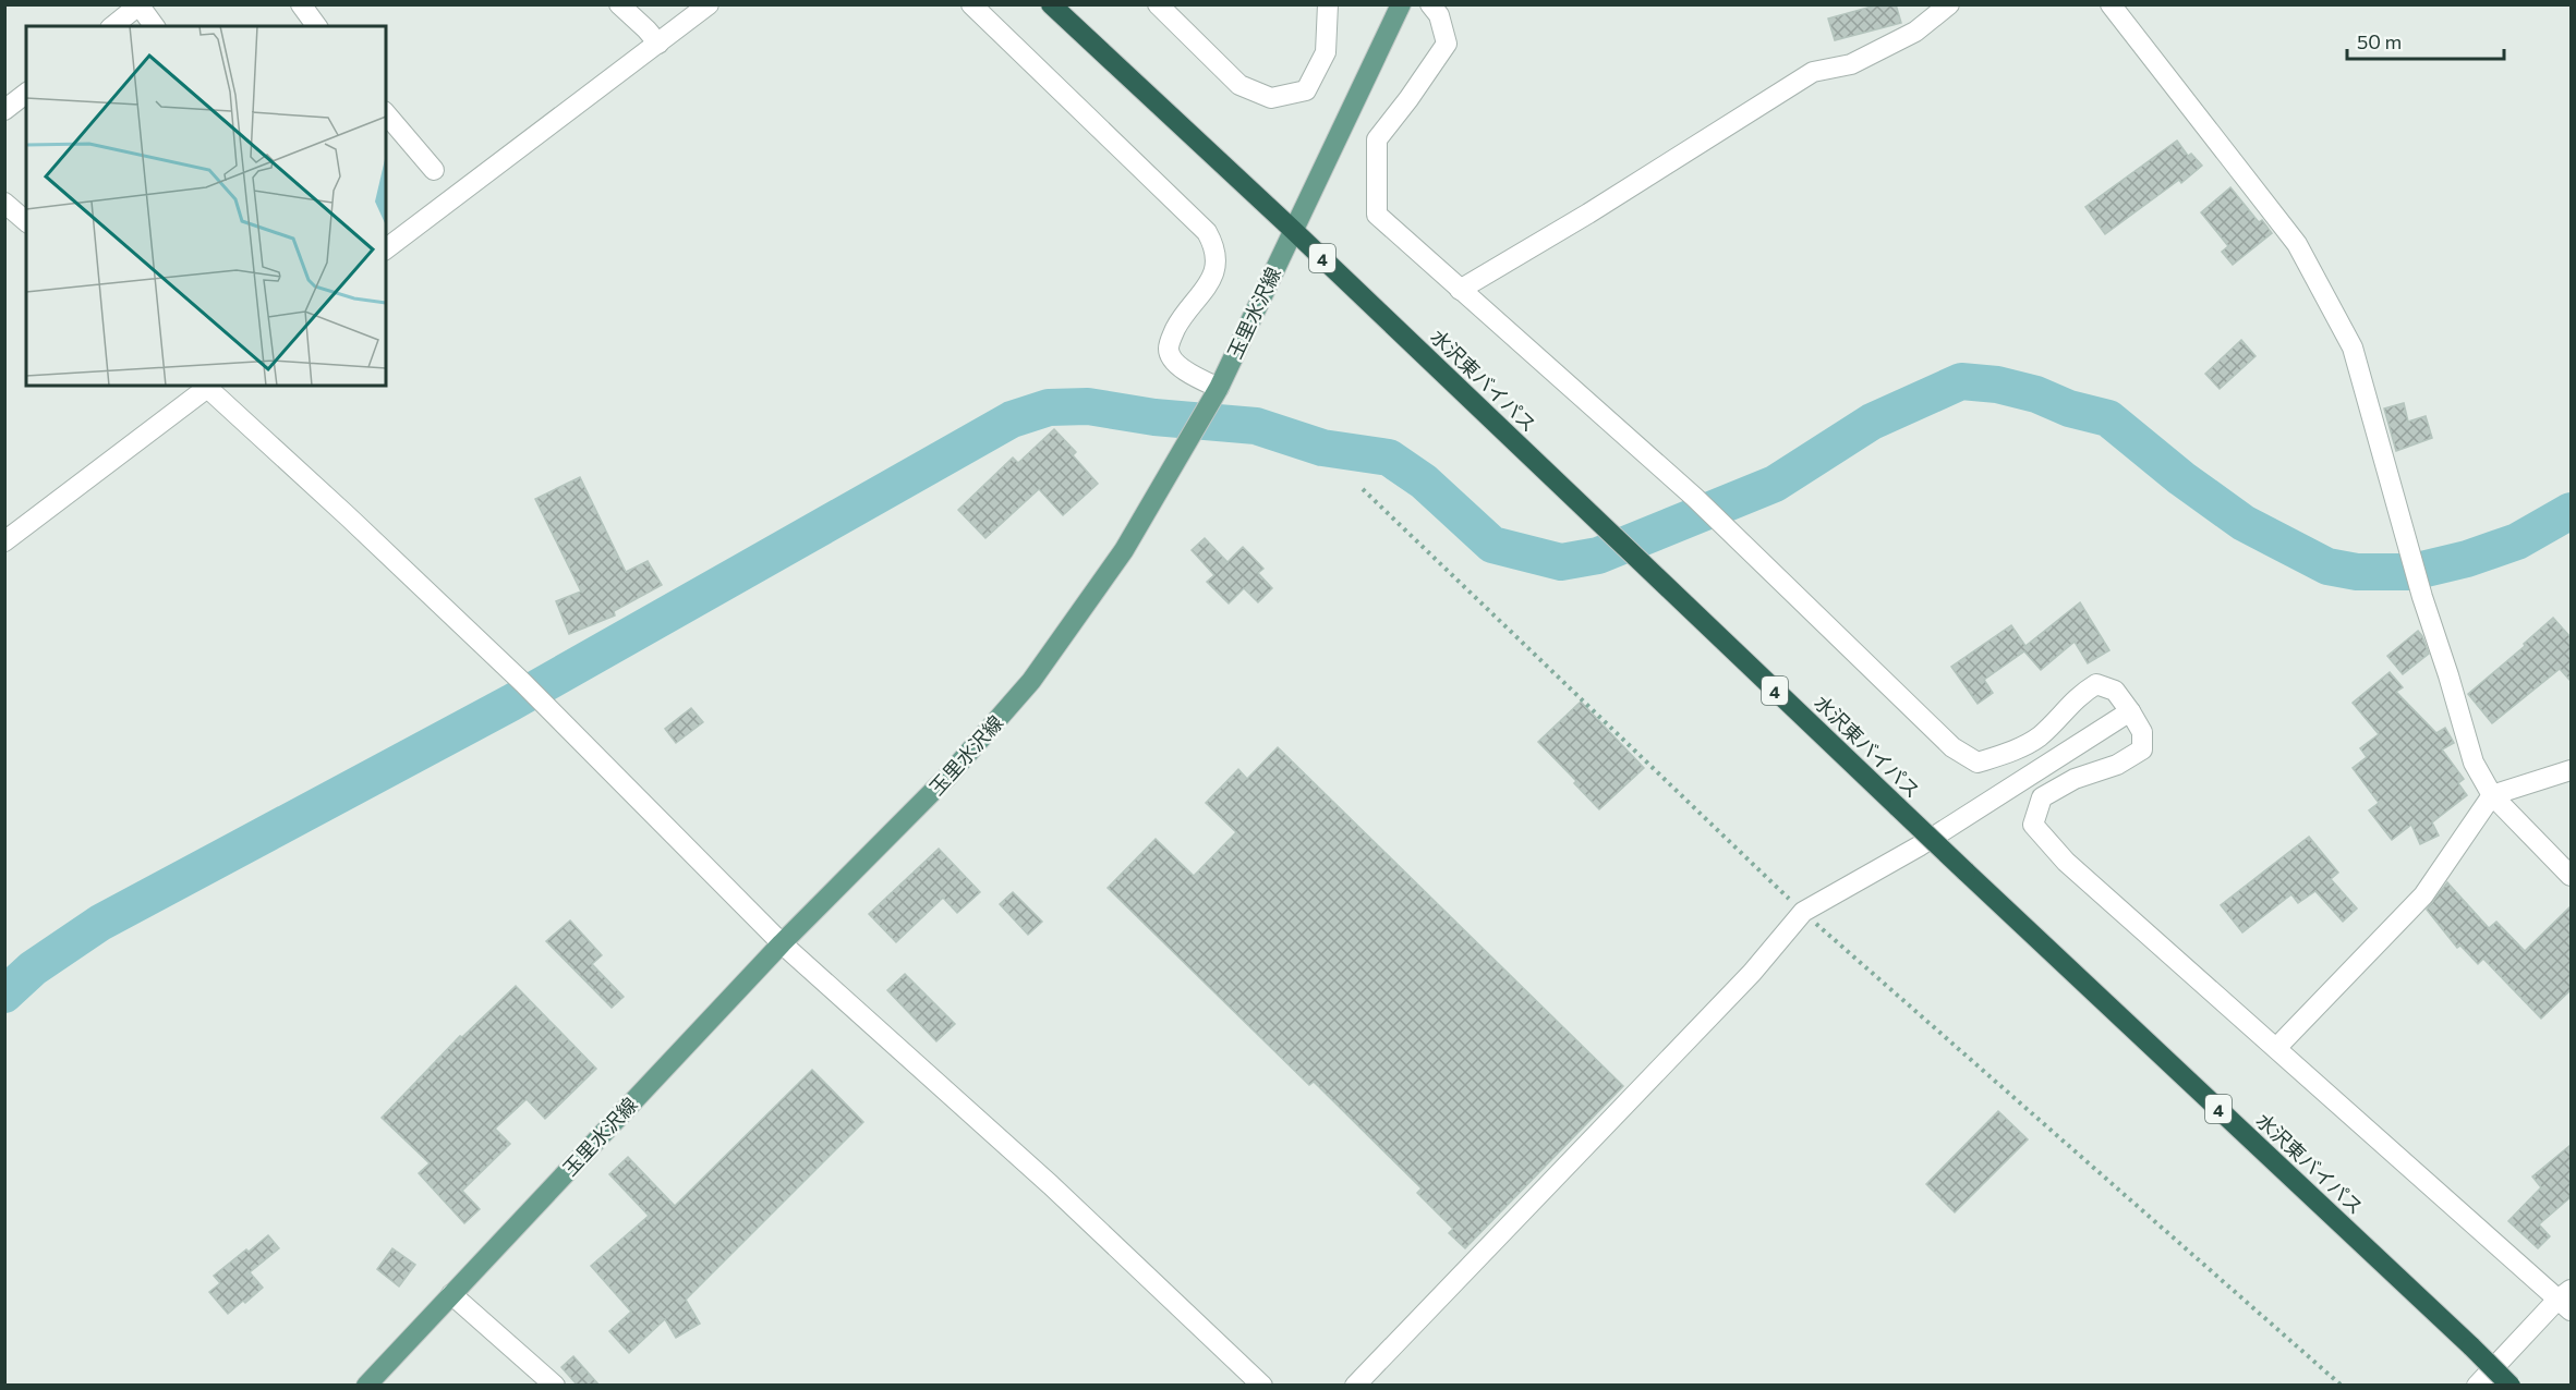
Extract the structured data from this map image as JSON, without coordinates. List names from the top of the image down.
{
  "streets": {
    "highway": ["4", "水沢東バイパス"],
    "main road": ["玉里水沢線"]
  },
  "crossings": [
    ["玉里水沢線", "水沢東バイパス"]
  ],
  "scale_bar": "50 m"
}
